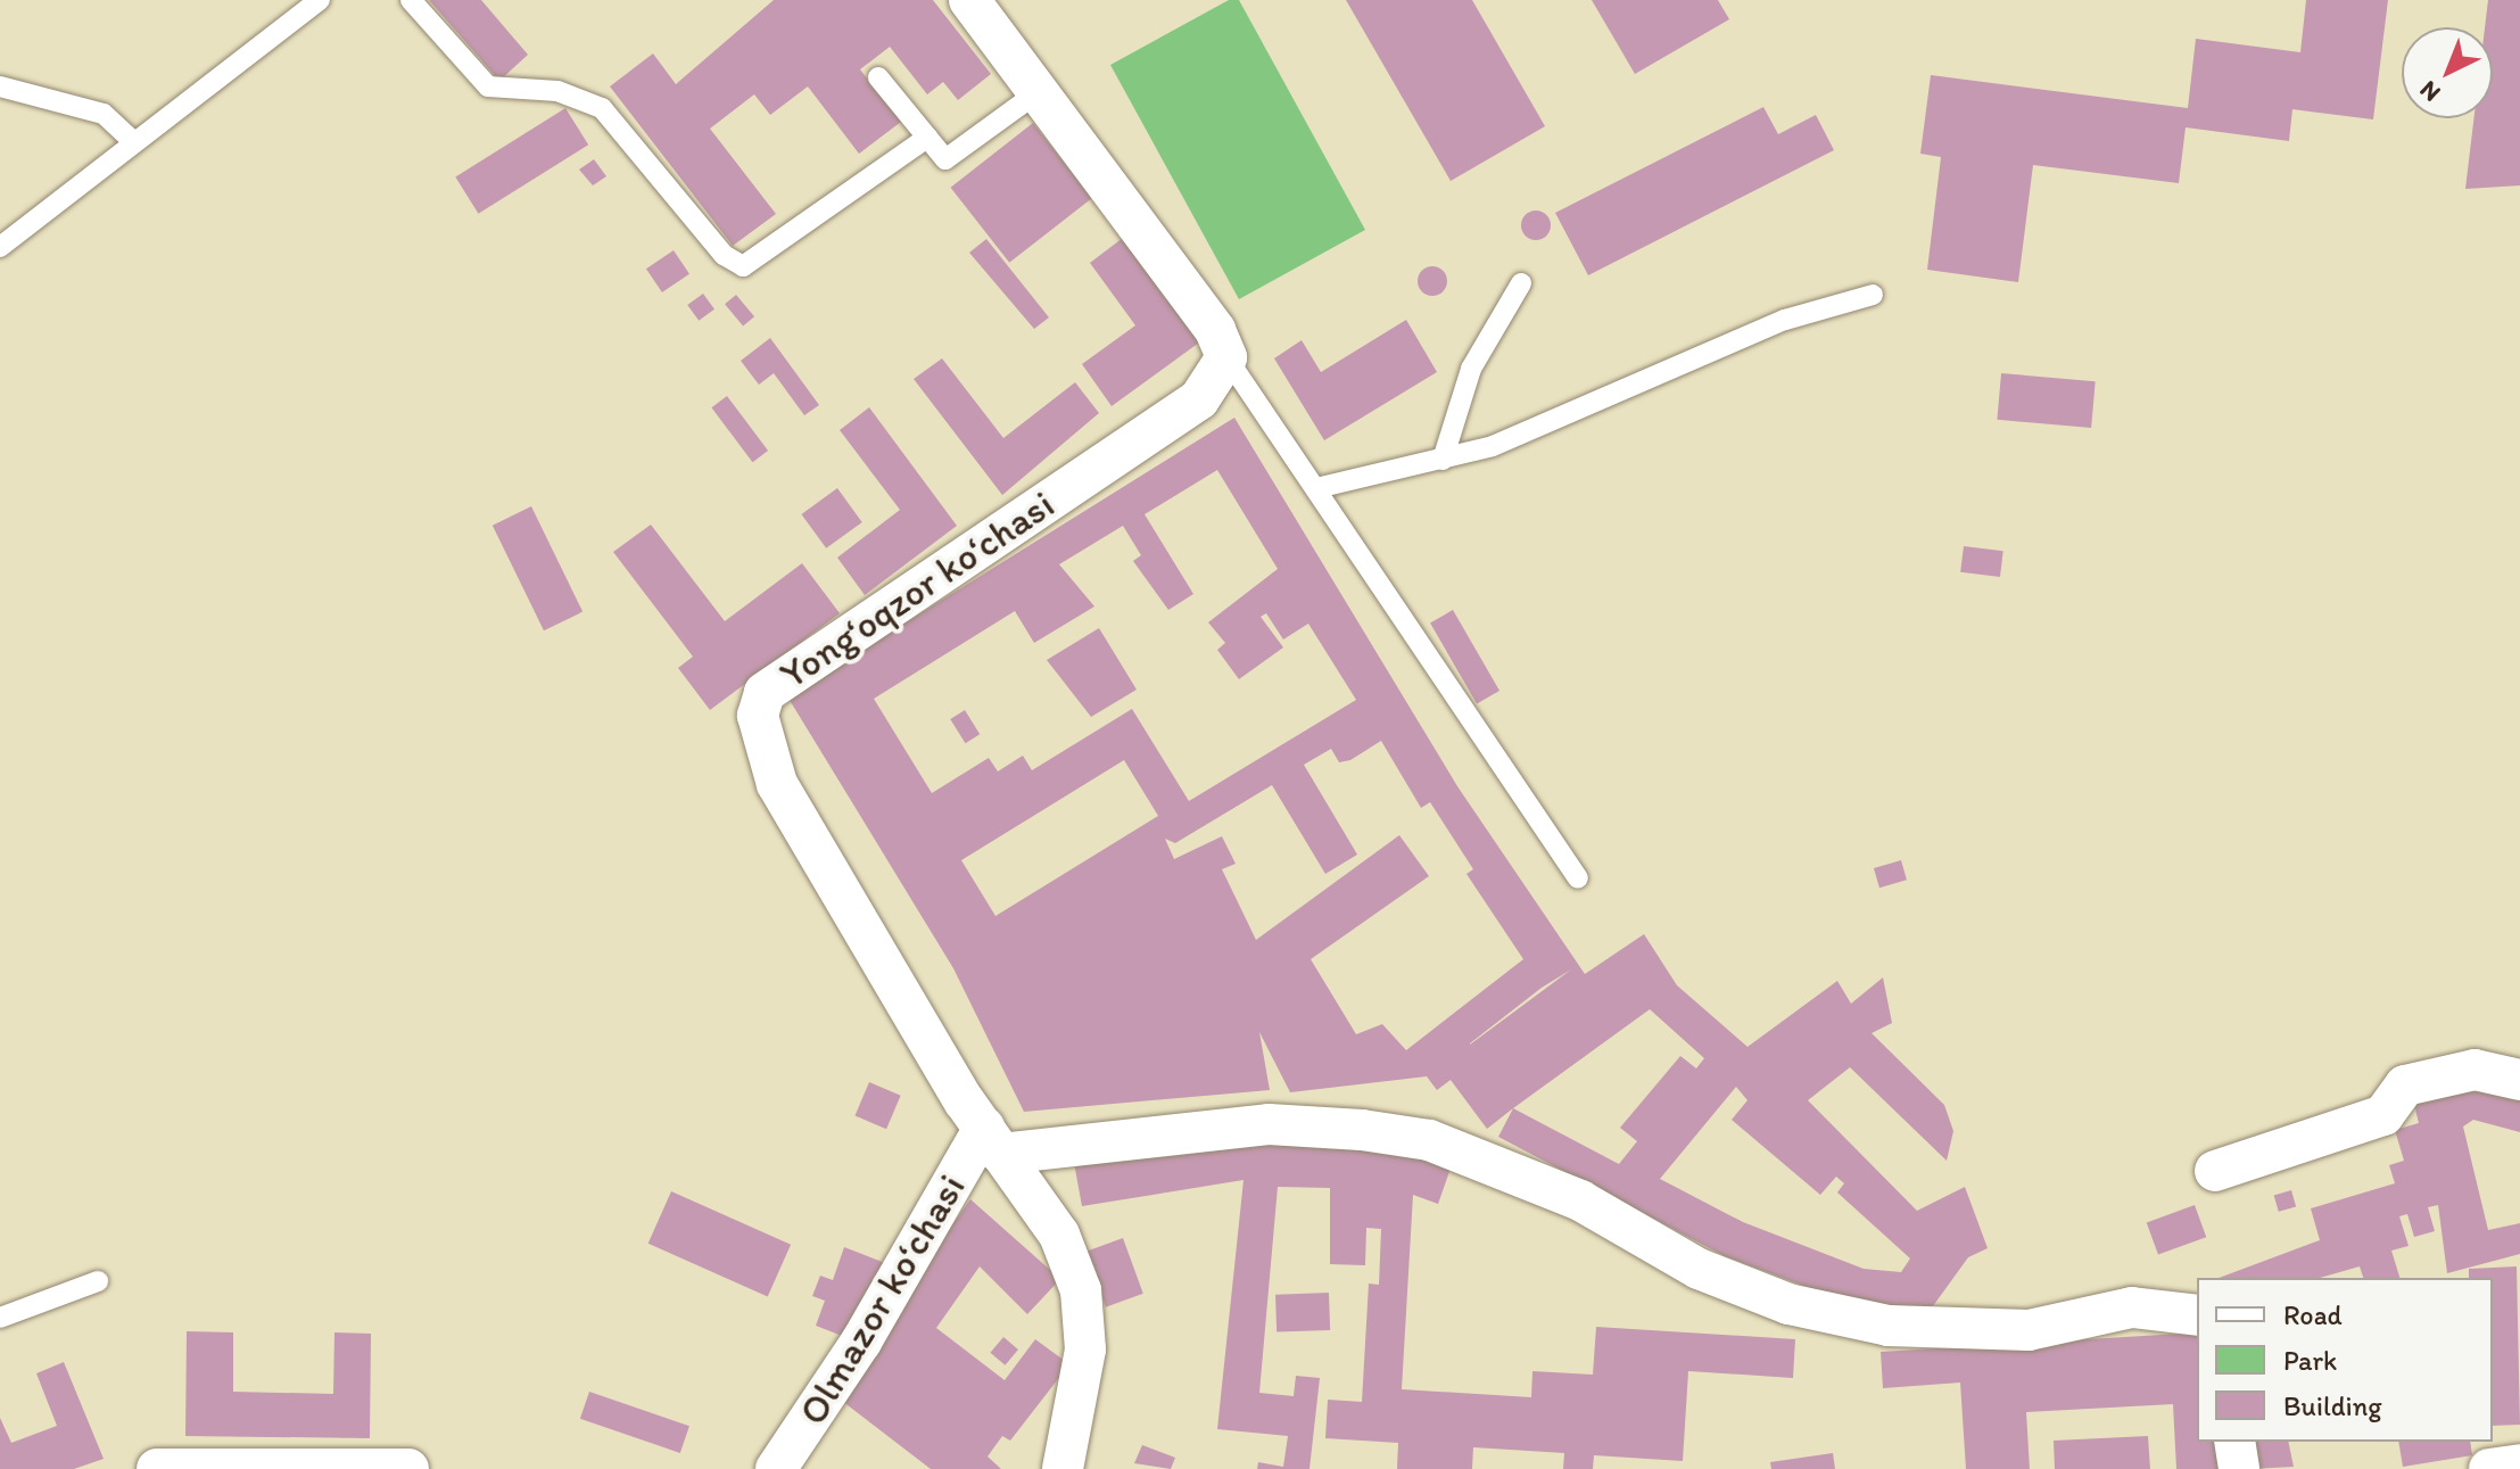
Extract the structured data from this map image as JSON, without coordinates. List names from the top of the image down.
{
  "streets": {
    "street": ["Yongʻoqzor koʻchasi", "Olmazor koʻchasi"]
  },
  "crossings": [
    ["Yongʻoqzor koʻchasi", "Olmazor koʻchasi"]
  ],
  "legend": ["Road", "Park", "Building"],
  "north": "bottom left"
}
